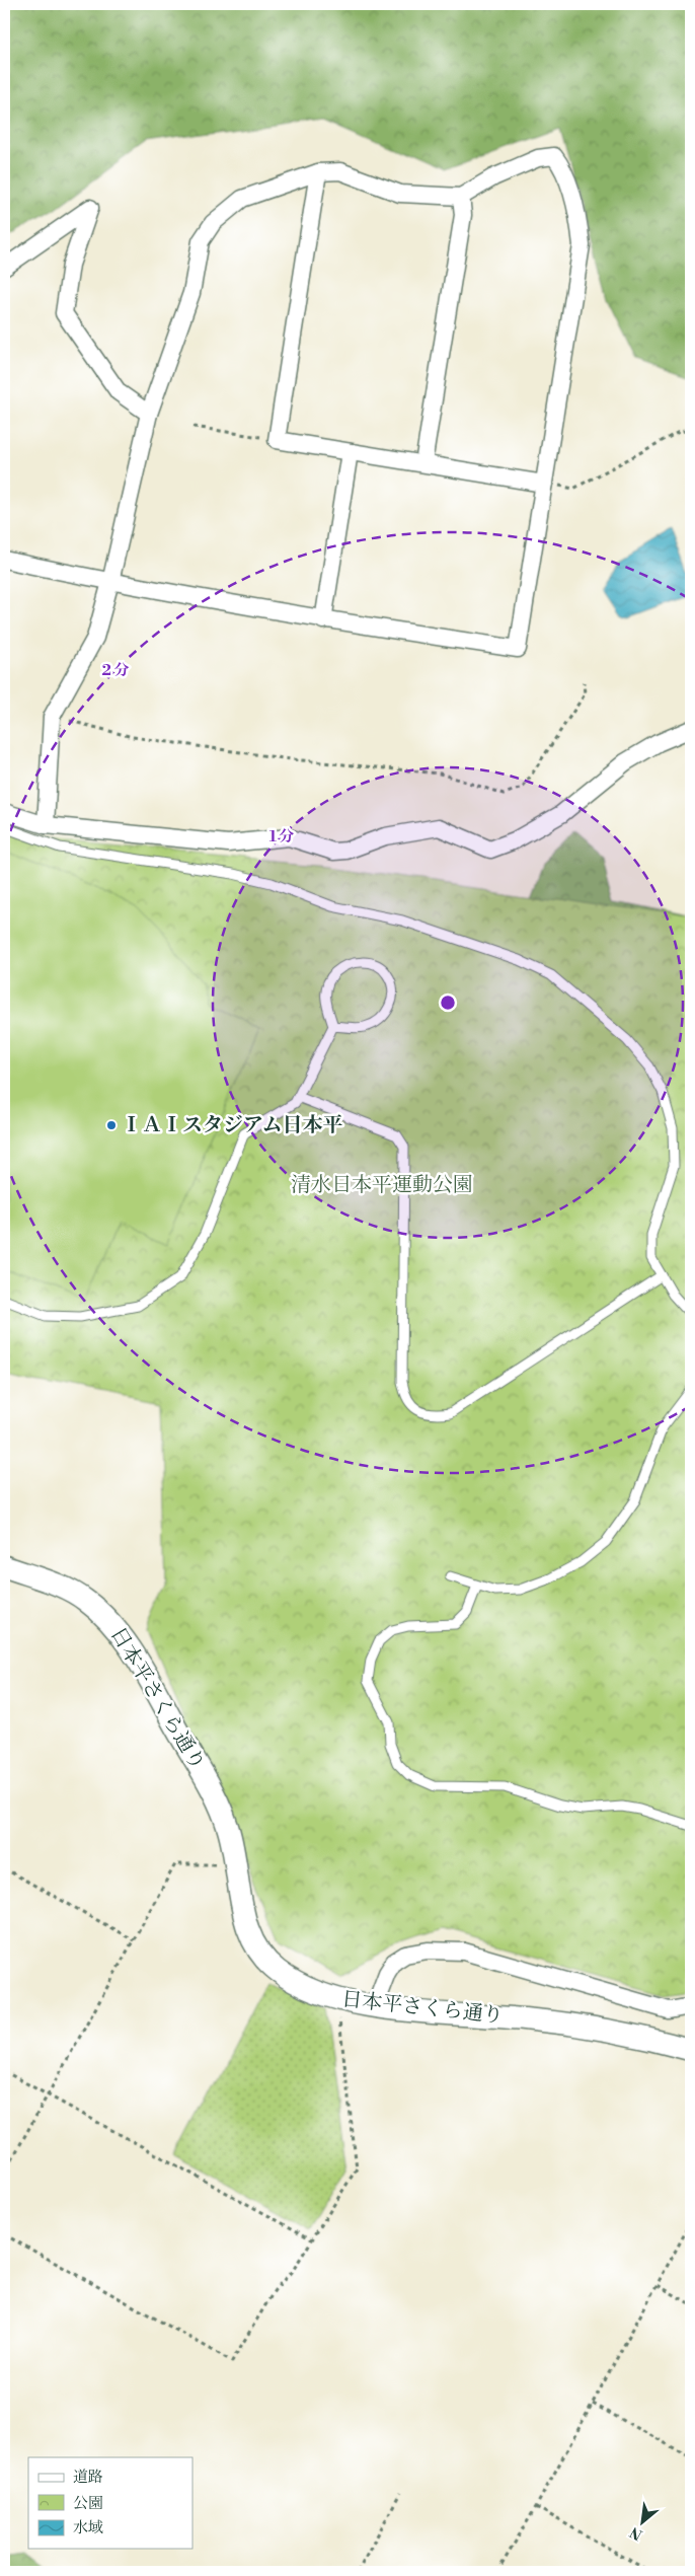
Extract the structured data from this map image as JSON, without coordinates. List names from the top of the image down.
{
  "streets": {
    "street": ["日本平さくら通り"]
  },
  "parks": ["清水日本平運動公園"],
  "places": ["ＩＡＩスタジアム日本平"],
  "legend": ["道路", "公園", "水域"],
  "north": "bottom left",
  "rings": ["2 分", "1 分"]
}
